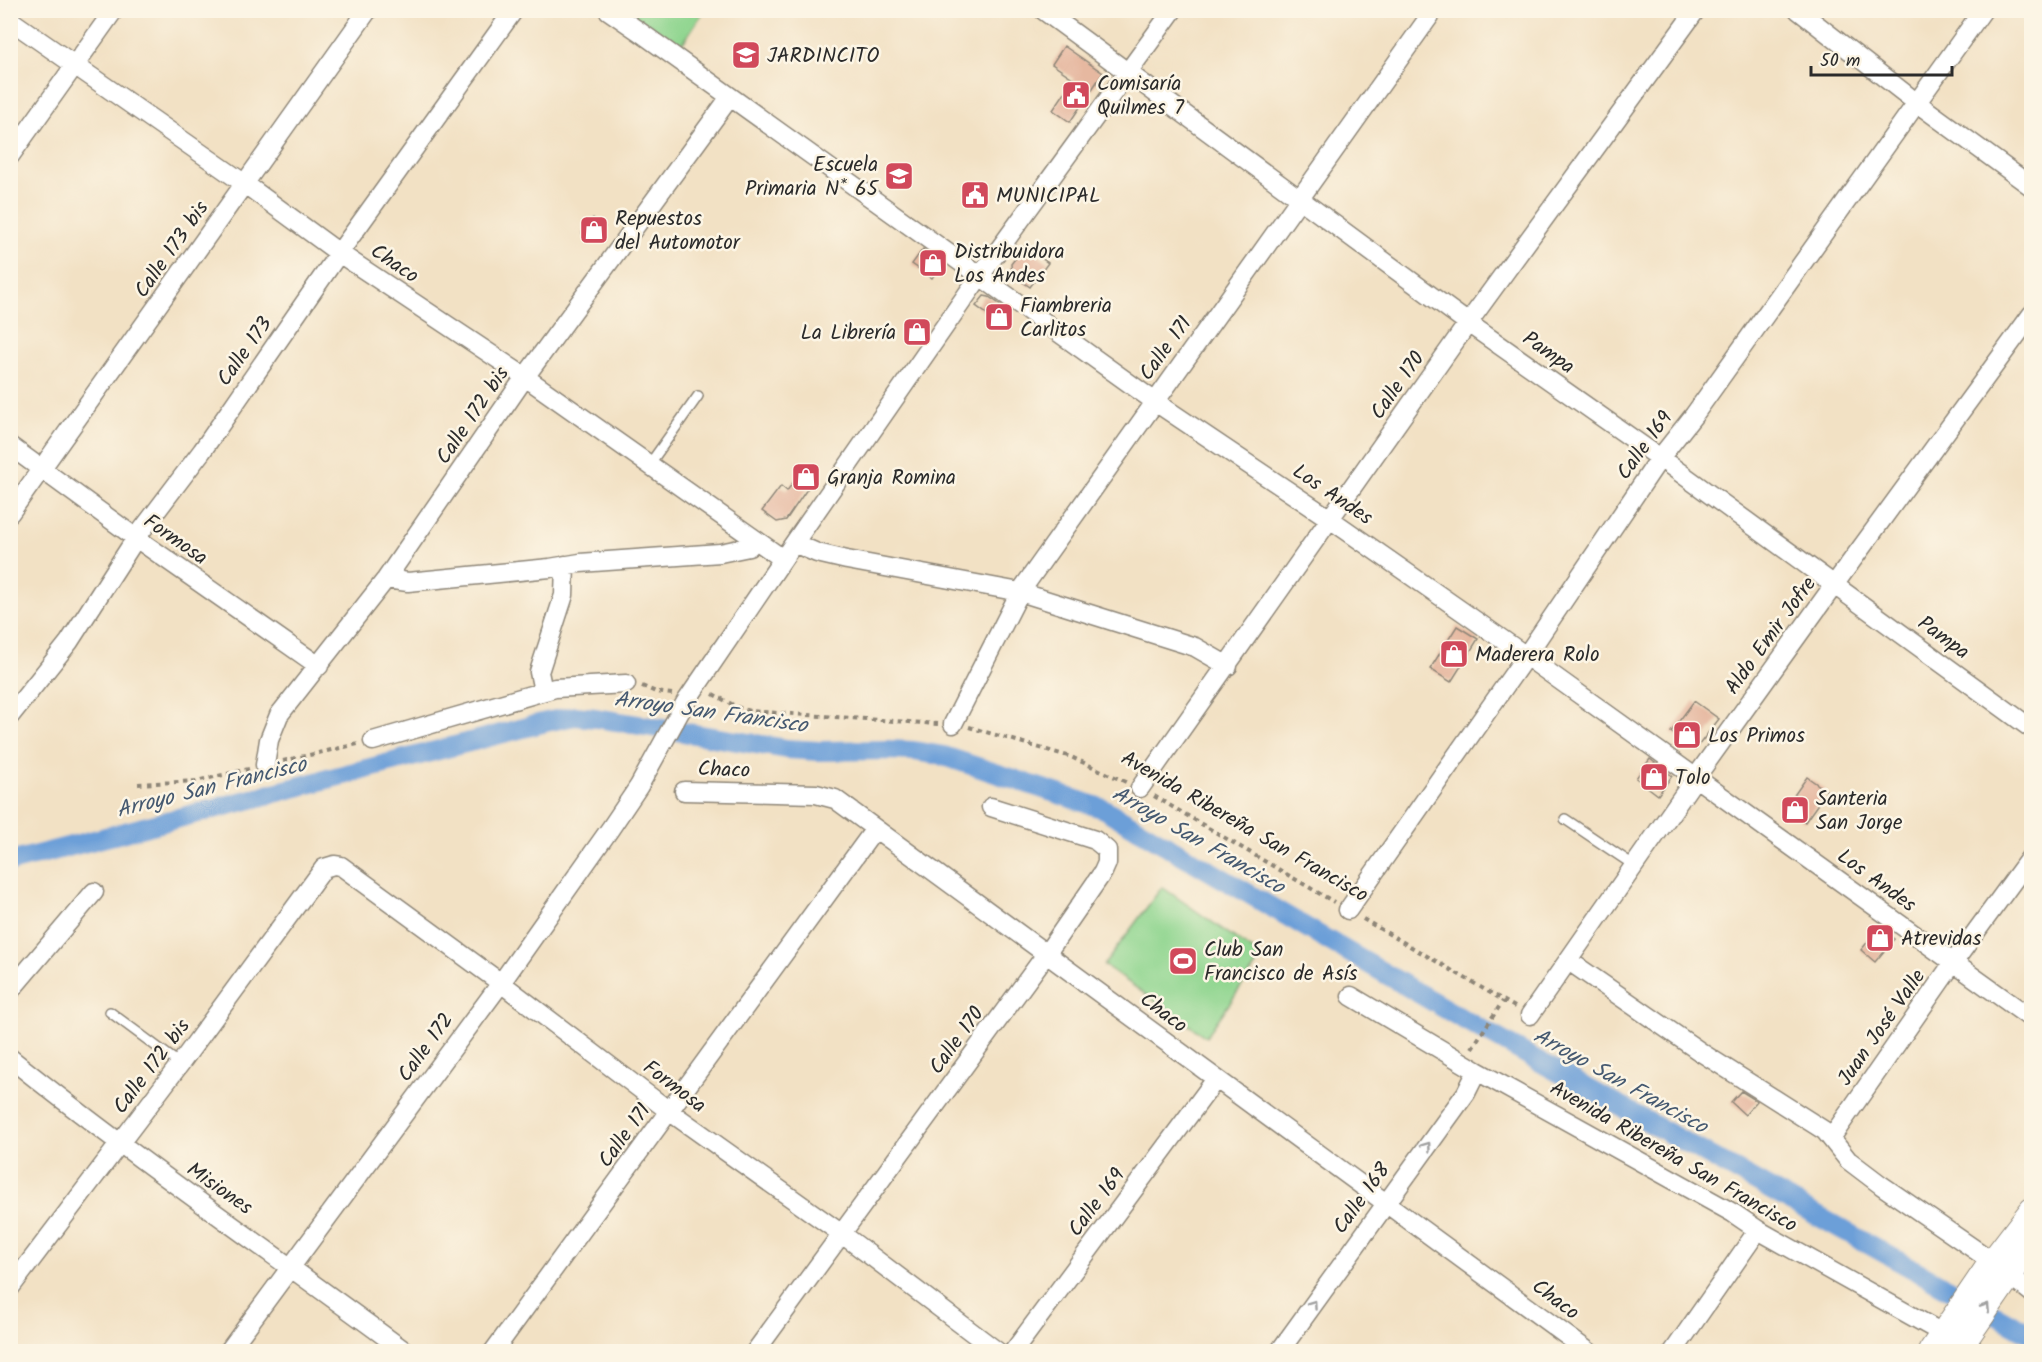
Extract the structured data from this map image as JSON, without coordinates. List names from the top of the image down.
{
  "streets": {
    "street": [
      "Calle 173 bis",
      "Chaco",
      "Calle 171",
      "Calle 173",
      "Pampa",
      "Calle 170",
      "Calle 172 bis",
      "Calle 169",
      "Los Andes",
      "Formosa",
      "Aldo Emir Jofre",
      "Avenida Ribereña San Francisco",
      "Juan José Valle",
      "Calle 172",
      "Misiones",
      "Calle 168"
    ]
  },
  "crossings": [
    ["Calle 173 bis", "Chaco"],
    ["Calle 173 bis", "Formosa"],
    ["Chaco", "Calle 171"],
    ["Chaco", "Calle 173"],
    ["Chaco", "Calle 170"],
    ["Chaco", "Calle 172 bis"],
    ["Chaco", "Calle 169"],
    ["Chaco", "Calle 172"],
    ["Chaco", "Calle 168"],
    ["Calle 171", "Pampa"],
    ["Calle 171", "Los Andes"],
    ["Calle 171", "Formosa"],
    ["Calle 171", "Avenida Ribereña San Francisco"],
    ["Calle 173", "Formosa"],
    ["Pampa", "Calle 170"],
    ["Pampa", "Calle 169"],
    ["Pampa", "Aldo Emir Jofre"],
    ["Pampa", "Calle 172"],
    ["Calle 170", "Los Andes"],
    ["Calle 170", "Formosa"],
    ["Calle 170", "Avenida Ribereña San Francisco"],
    ["Calle 172 bis", "Los Andes"],
    ["Calle 172 bis", "Formosa"],
    ["Calle 172 bis", "Misiones"],
    ["Calle 169", "Los Andes"],
    ["Calle 169", "Avenida Ribereña San Francisco"],
    ["Los Andes", "Aldo Emir Jofre"],
    ["Los Andes", "Juan José Valle"],
    ["Los Andes", "Calle 172"],
    ["Formosa", "Calle 172"],
    ["Aldo Emir Jofre", "Avenida Ribereña San Francisco"],
    ["Avenida Ribereña San Francisco", "Calle 172"],
    ["Avenida Ribereña San Francisco", "Calle 168"],
    ["Calle 172", "Misiones"]
  ],
  "one_way": ["Calle 168"],
  "water": ["Arroyo San Francisco"],
  "places": {
    "school or university": ["JARDINCITO", "Escuela Primaria N* 65"],
    "public building": ["Comisaría Quilmes 7", "MUNICIPAL"],
    "shop": [
      "Repuestos del Automotor",
      "Distribuidora Los Andes",
      "Fiambreria Carlitos",
      "La Librería",
      "Granja Romina",
      "Maderera Rolo",
      "Los Primos",
      "Tolo",
      "Santeria San Jorge",
      "Atrevidas"
    ],
    "sports": ["Club San Francisco de Asís"]
  },
  "scale_bar": "50 m"
}
